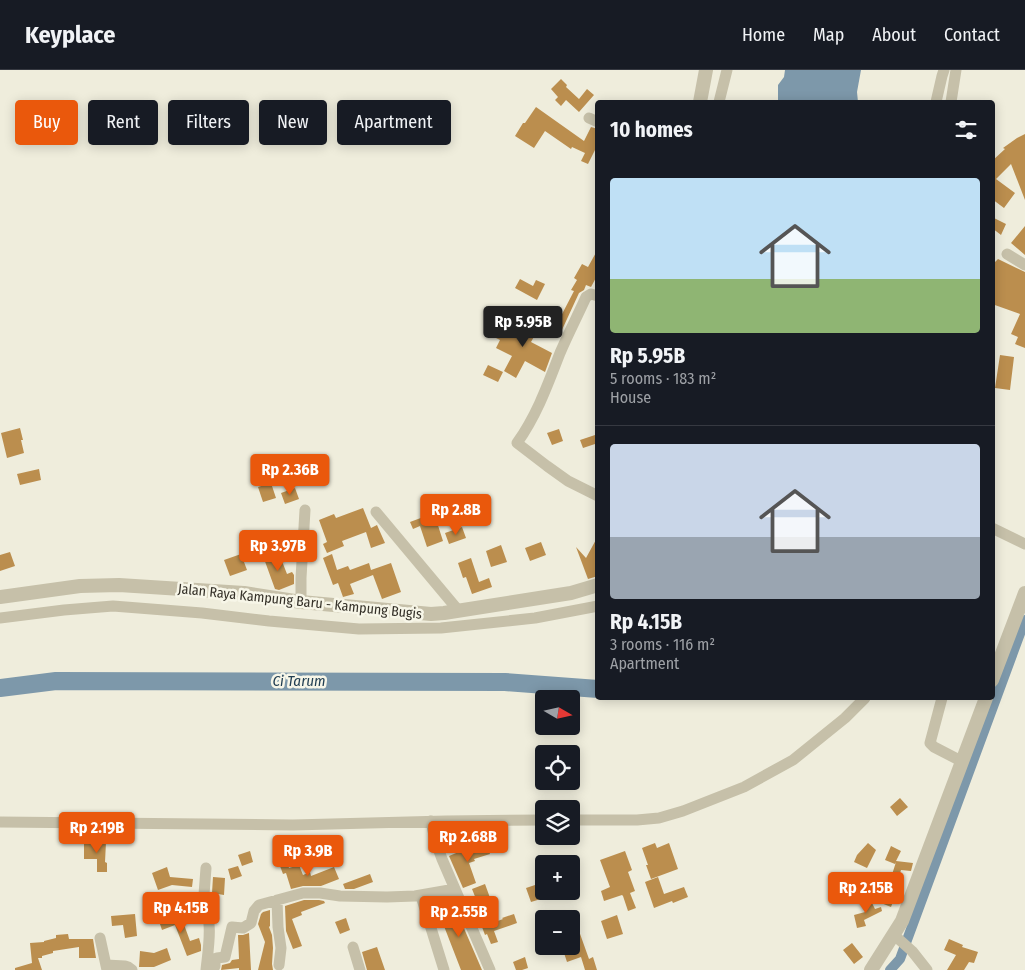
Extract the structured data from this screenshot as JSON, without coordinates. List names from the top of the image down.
{
  "streets": {
    "street": ["Jalan Raya Kampung Baru - Kampung Bugis"]
  },
  "water": ["Ci Tarum"],
  "north": "right",
  "page": {
    "header": "Keyplace",
    "nav": [
      "Home",
      "Map",
      "About",
      "Contact"
    ],
    "chip": [
      "Buy",
      "Rent",
      "Filters",
      "New",
      "Apartment"
    ],
    "heading": "10 homes",
    "list": [
      {
        "name": "Rp 5.95B",
        "note": "5 rooms · 183 m² · House"
      },
      {
        "name": "Rp 4.15B",
        "note": "3 rooms · 116 m² · Apartment"
      }
    ],
    "price": [
      "Rp 5.95B",
      "Rp 2.36B",
      "Rp 2.8B",
      "Rp 3.97B",
      "Rp 2.19B",
      "Rp 2.68B",
      "Rp 3.9B",
      "Rp 2.15B",
      "Rp 4.15B",
      "Rp 2.55B"
    ],
    "map_buttons": ["+", "−"]
  }
}
